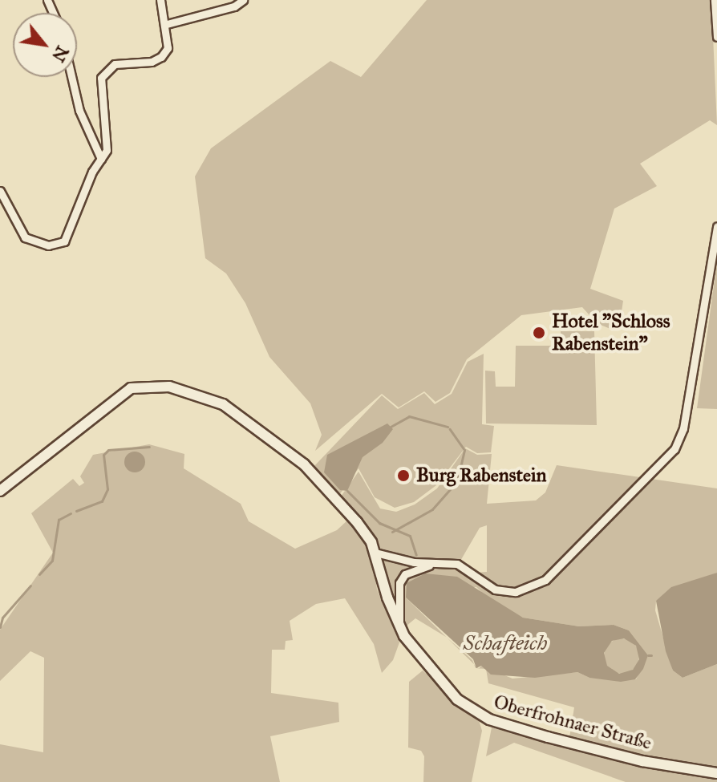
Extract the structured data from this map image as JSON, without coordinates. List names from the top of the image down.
{
  "streets": {
    "main road": ["Oberfrohnaer Straße"]
  },
  "water": ["Schafteich"],
  "places": ["Hotel \"Schloss Rabenstein\"", "Burg Rabenstein"],
  "north": "bottom right"
}
